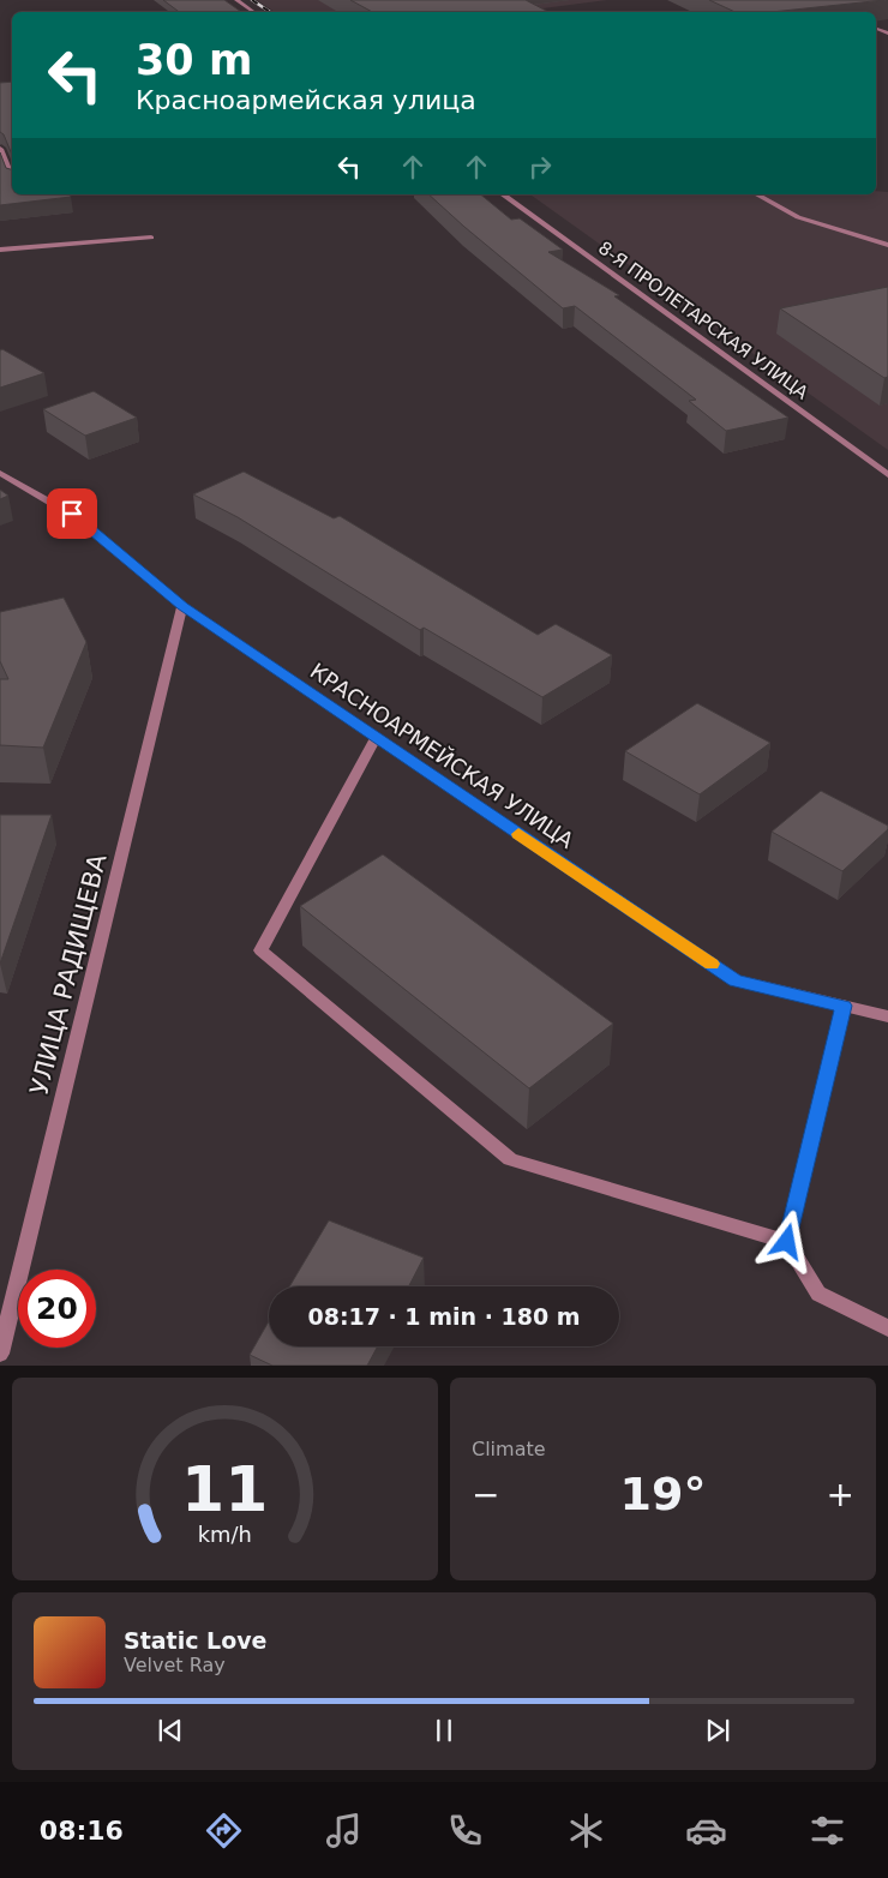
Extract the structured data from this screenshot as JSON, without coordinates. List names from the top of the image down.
{
  "streets": {
    "street": ["8-Я ПРОЛЕТАРСКАЯ УЛИЦА", "КРАСНОАРМЕЙСКАЯ УЛИЦА", "УЛИЦА РАДИЩЕВА"]
  },
  "crossings": [
    ["КРАСНОАРМЕЙСКАЯ УЛИЦА", "УЛИЦА РАДИЩЕВА"]
  ],
  "page": {
    "turn": ["30 m", "Красноармейская улица"],
    "limit": "20",
    "trip": "08:17 · 1 min · 180 m",
    "tile": "Climate",
    "heat": ["−", "19°", "+"],
    "song": ["Static Love", "Velvet Ray"],
    "tabs": "08:16",
    "gauge": ["11", "km/h"]
  }
}
